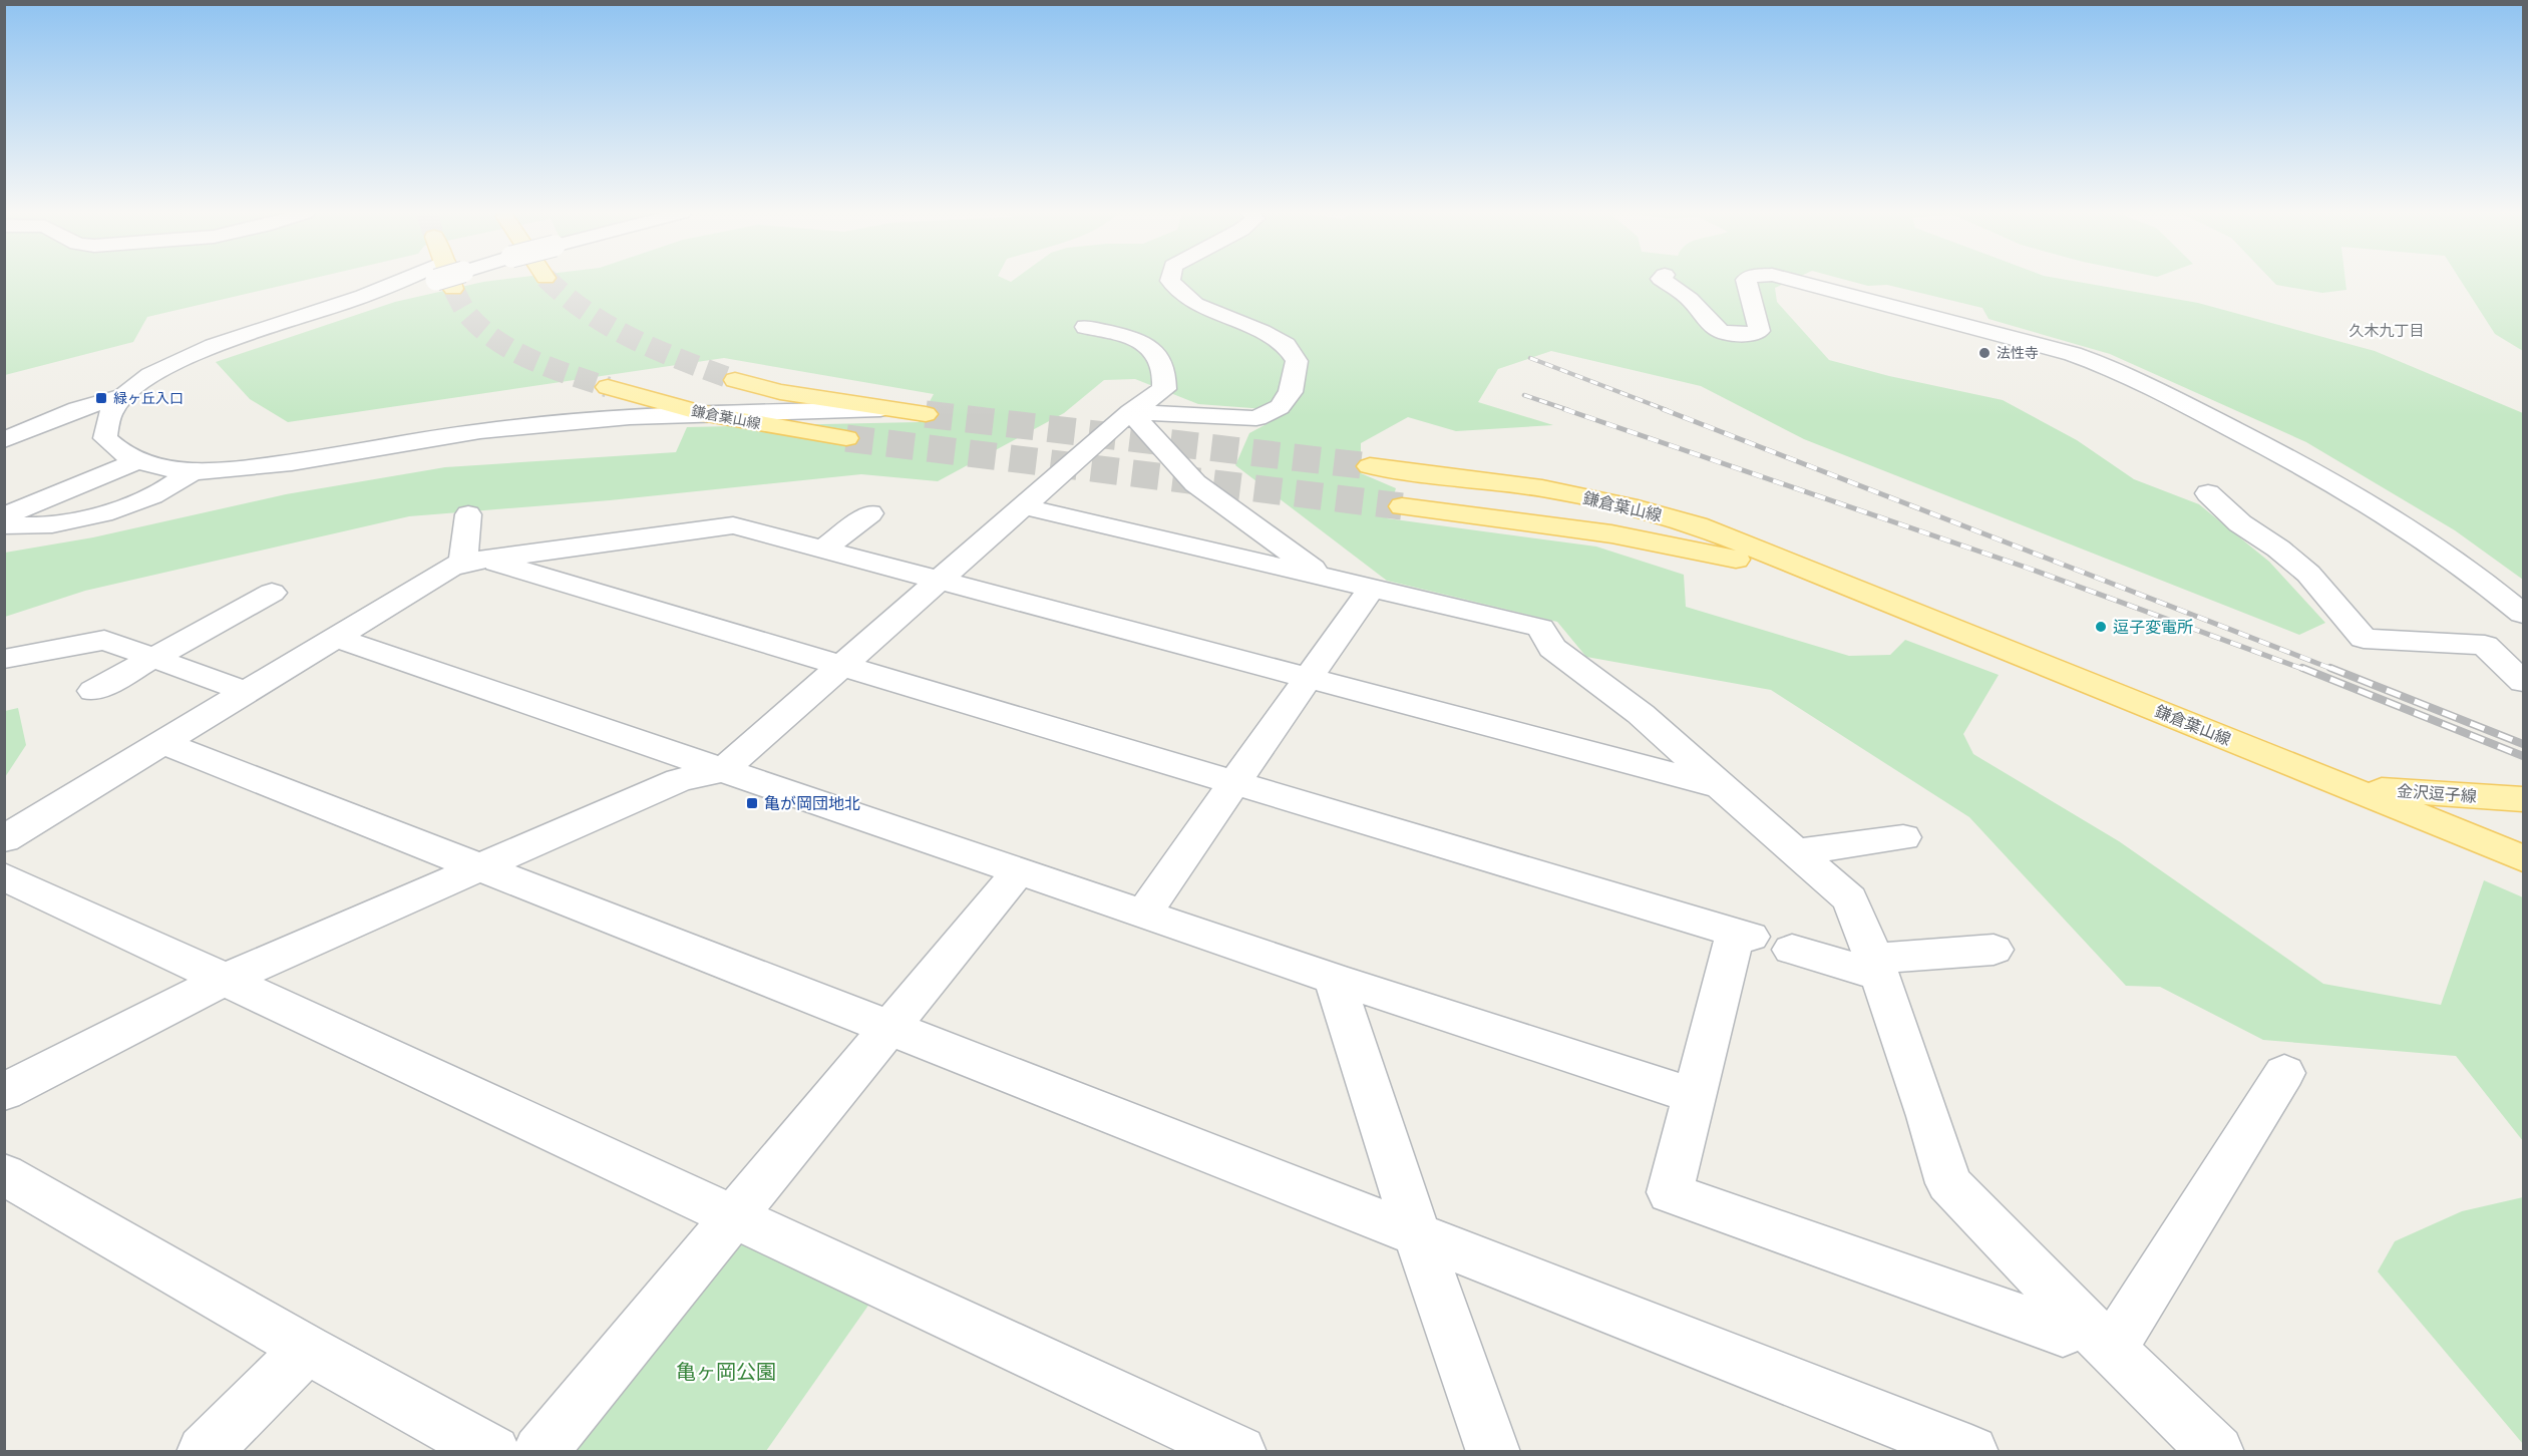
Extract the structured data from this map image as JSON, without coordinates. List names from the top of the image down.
{
  "streets": {
    "main road": ["鎌倉葉山線", "金沢逗子線"]
  },
  "crossings": [
    ["鎌倉葉山線", "金沢逗子線"]
  ],
  "districts": ["久木九丁目"],
  "parks": ["亀ヶ岡公園"],
  "places": {
    "other": ["法性寺", "逗子変電所"],
    "transit": ["緑ヶ丘入口", "亀が岡団地北"]
  }
}
